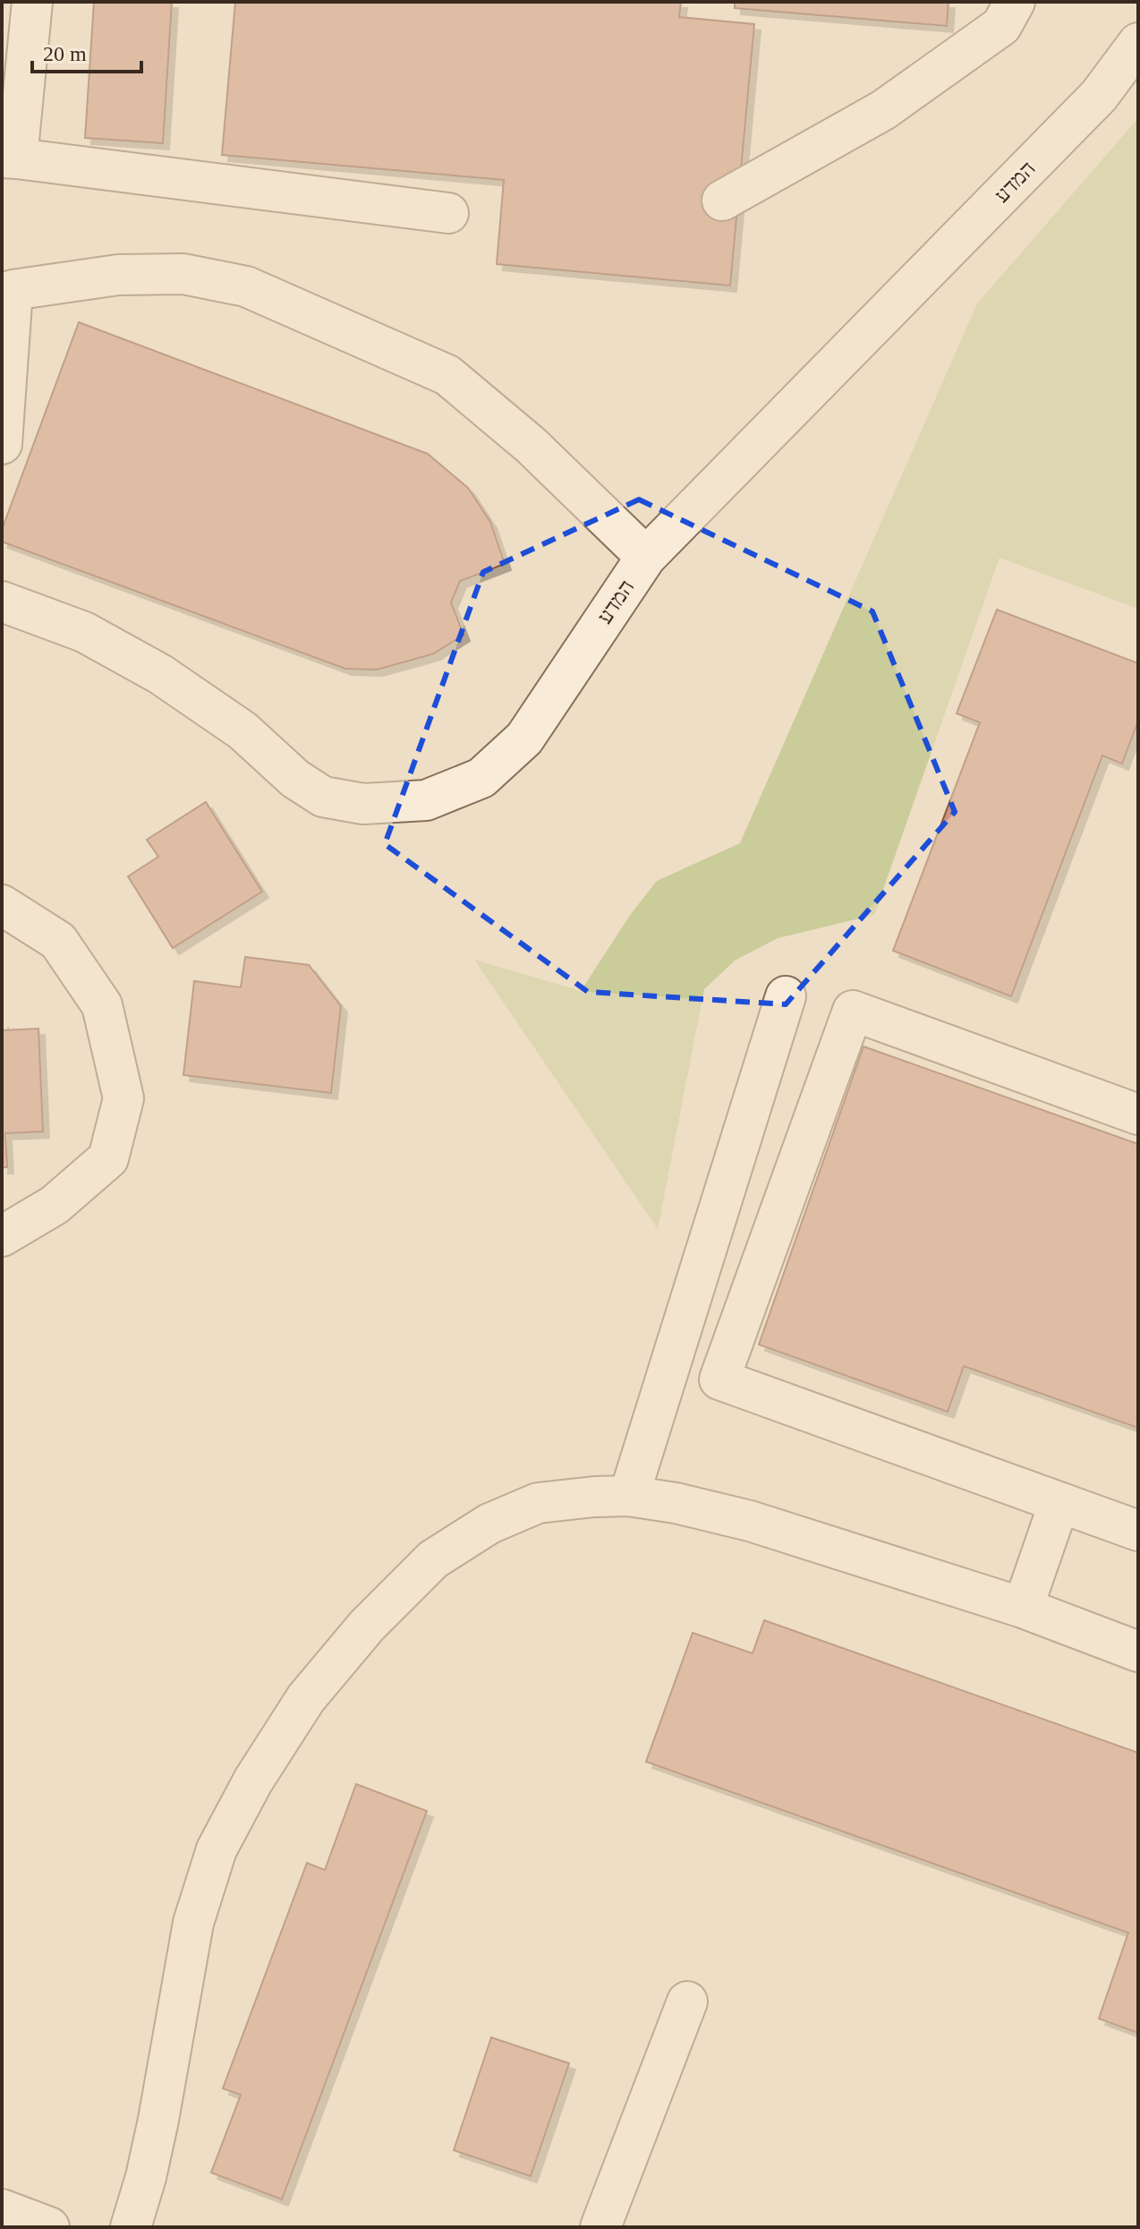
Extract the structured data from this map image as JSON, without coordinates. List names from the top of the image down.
{
  "streets": {
    "street": ["המדע"]
  },
  "scale_bar": "20 m"
}
